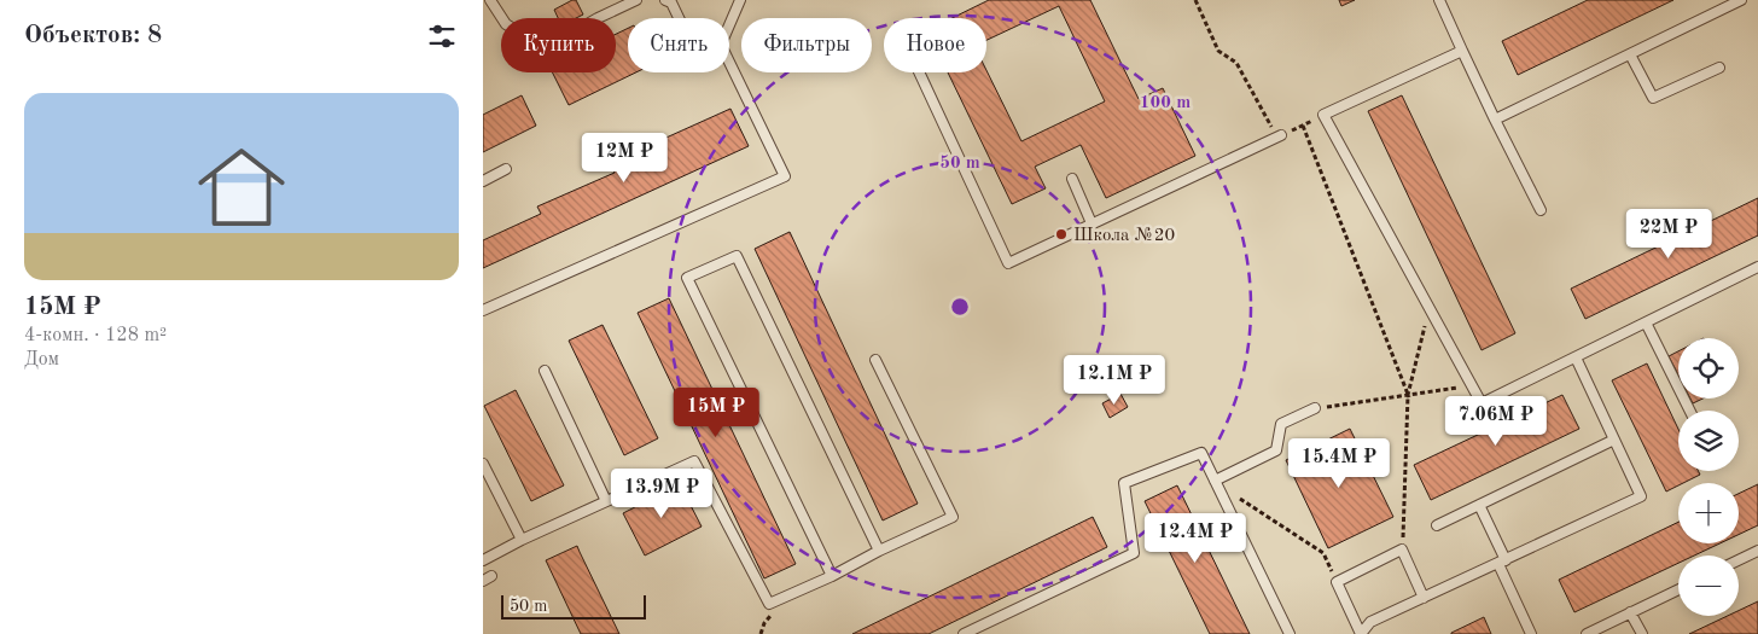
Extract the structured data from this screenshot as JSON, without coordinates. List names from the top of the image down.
{
  "places": ["Школа №20"],
  "scale_bar": "50 m",
  "page": {
    "heading": "Объектов: 8",
    "chip": [
      "Купить",
      "Снять",
      "Фильтры",
      "Новое"
    ],
    "list": [
      {
        "name": "15M ₽",
        "note": "4-комн. · 128 m² · Дом"
      }
    ],
    "price": [
      "12M ₽",
      "22M ₽",
      "12.1M ₽",
      "15M ₽",
      "7.06M ₽",
      "15.4M ₽",
      "13.9M ₽",
      "12.4M ₽"
    ],
    "map_buttons": ["+", "−"],
    "scale": "50 m"
  },
  "rings": ["100 m", "50 m"]
}
